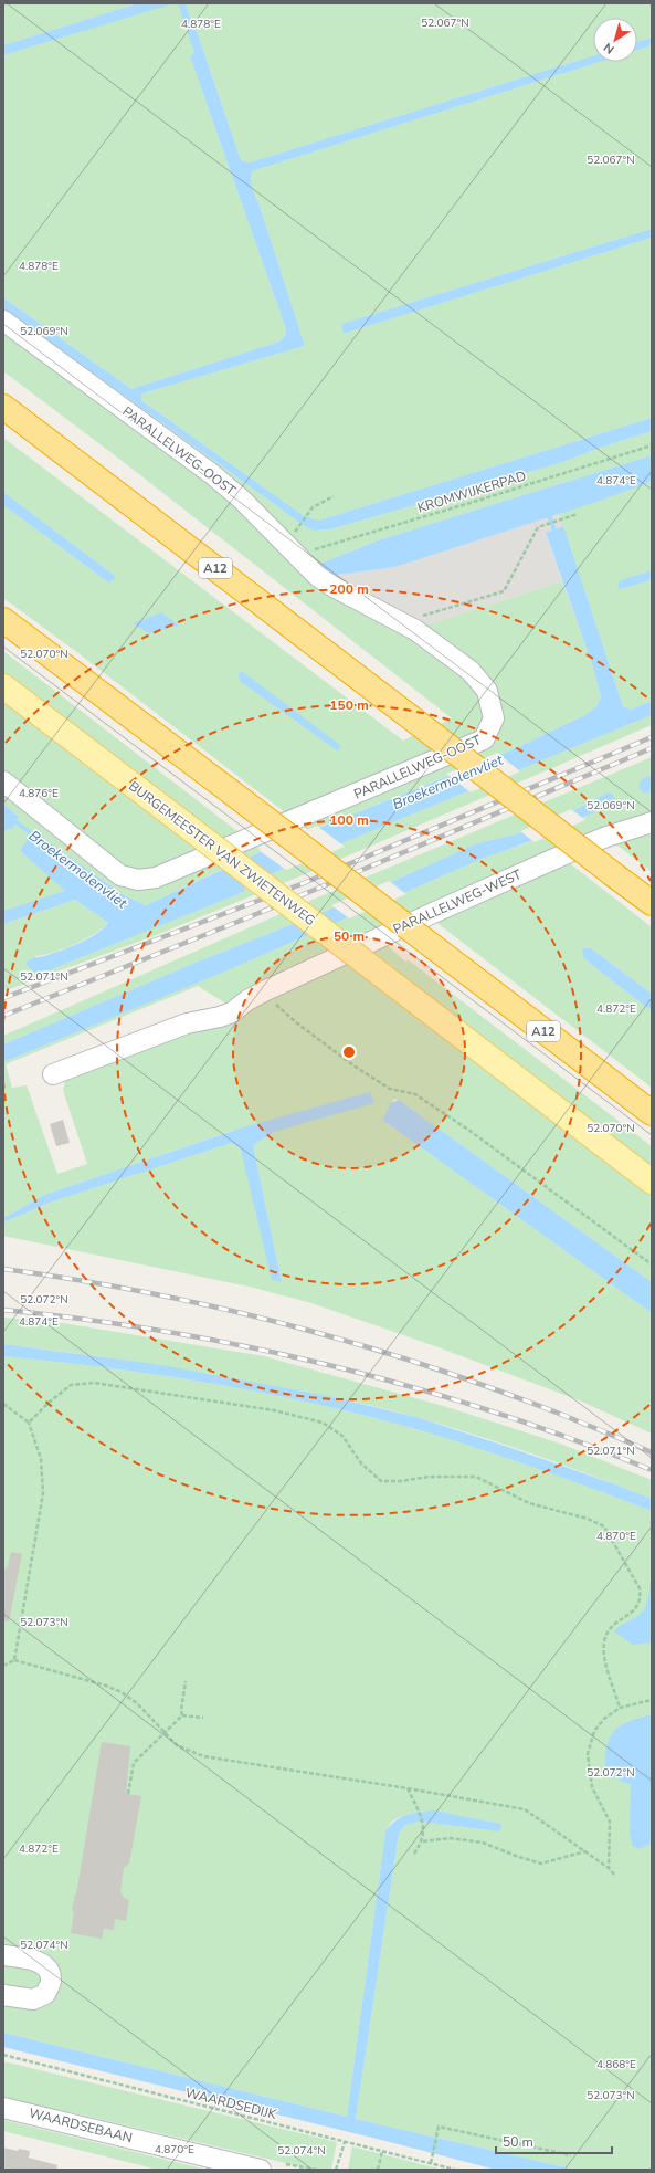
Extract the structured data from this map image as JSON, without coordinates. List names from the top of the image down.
{
  "streets": {
    "highway": ["A12"],
    "main road": ["BURGEMEESTER VAN ZWIETENWEG"],
    "street": ["PARALLELWEG-OOST", "PARALLELWEG-WEST", "WAARDSEBAAN"],
    "path": ["KROMWIJKERPAD", "WAARDSEDIJK"]
  },
  "crossings": [
    ["PARALLELWEG-OOST", "KROMWIJKERPAD"]
  ],
  "water": ["Broekermolenvliet"],
  "scale_bar": "50 m",
  "north": "bottom left",
  "coordinates": [
    "52.067°N",
    "4.878°E",
    "52.069°N",
    "4.874°E",
    "52.070°N",
    "4.876°E",
    "52.071°N",
    "4.872°E",
    "52.072°N",
    "4.870°E",
    "52.073°N",
    "52.074°N",
    "4.868°E"
  ],
  "rings": [
    "200 m",
    "150 m",
    "100 m",
    "50 m"
  ]
}
